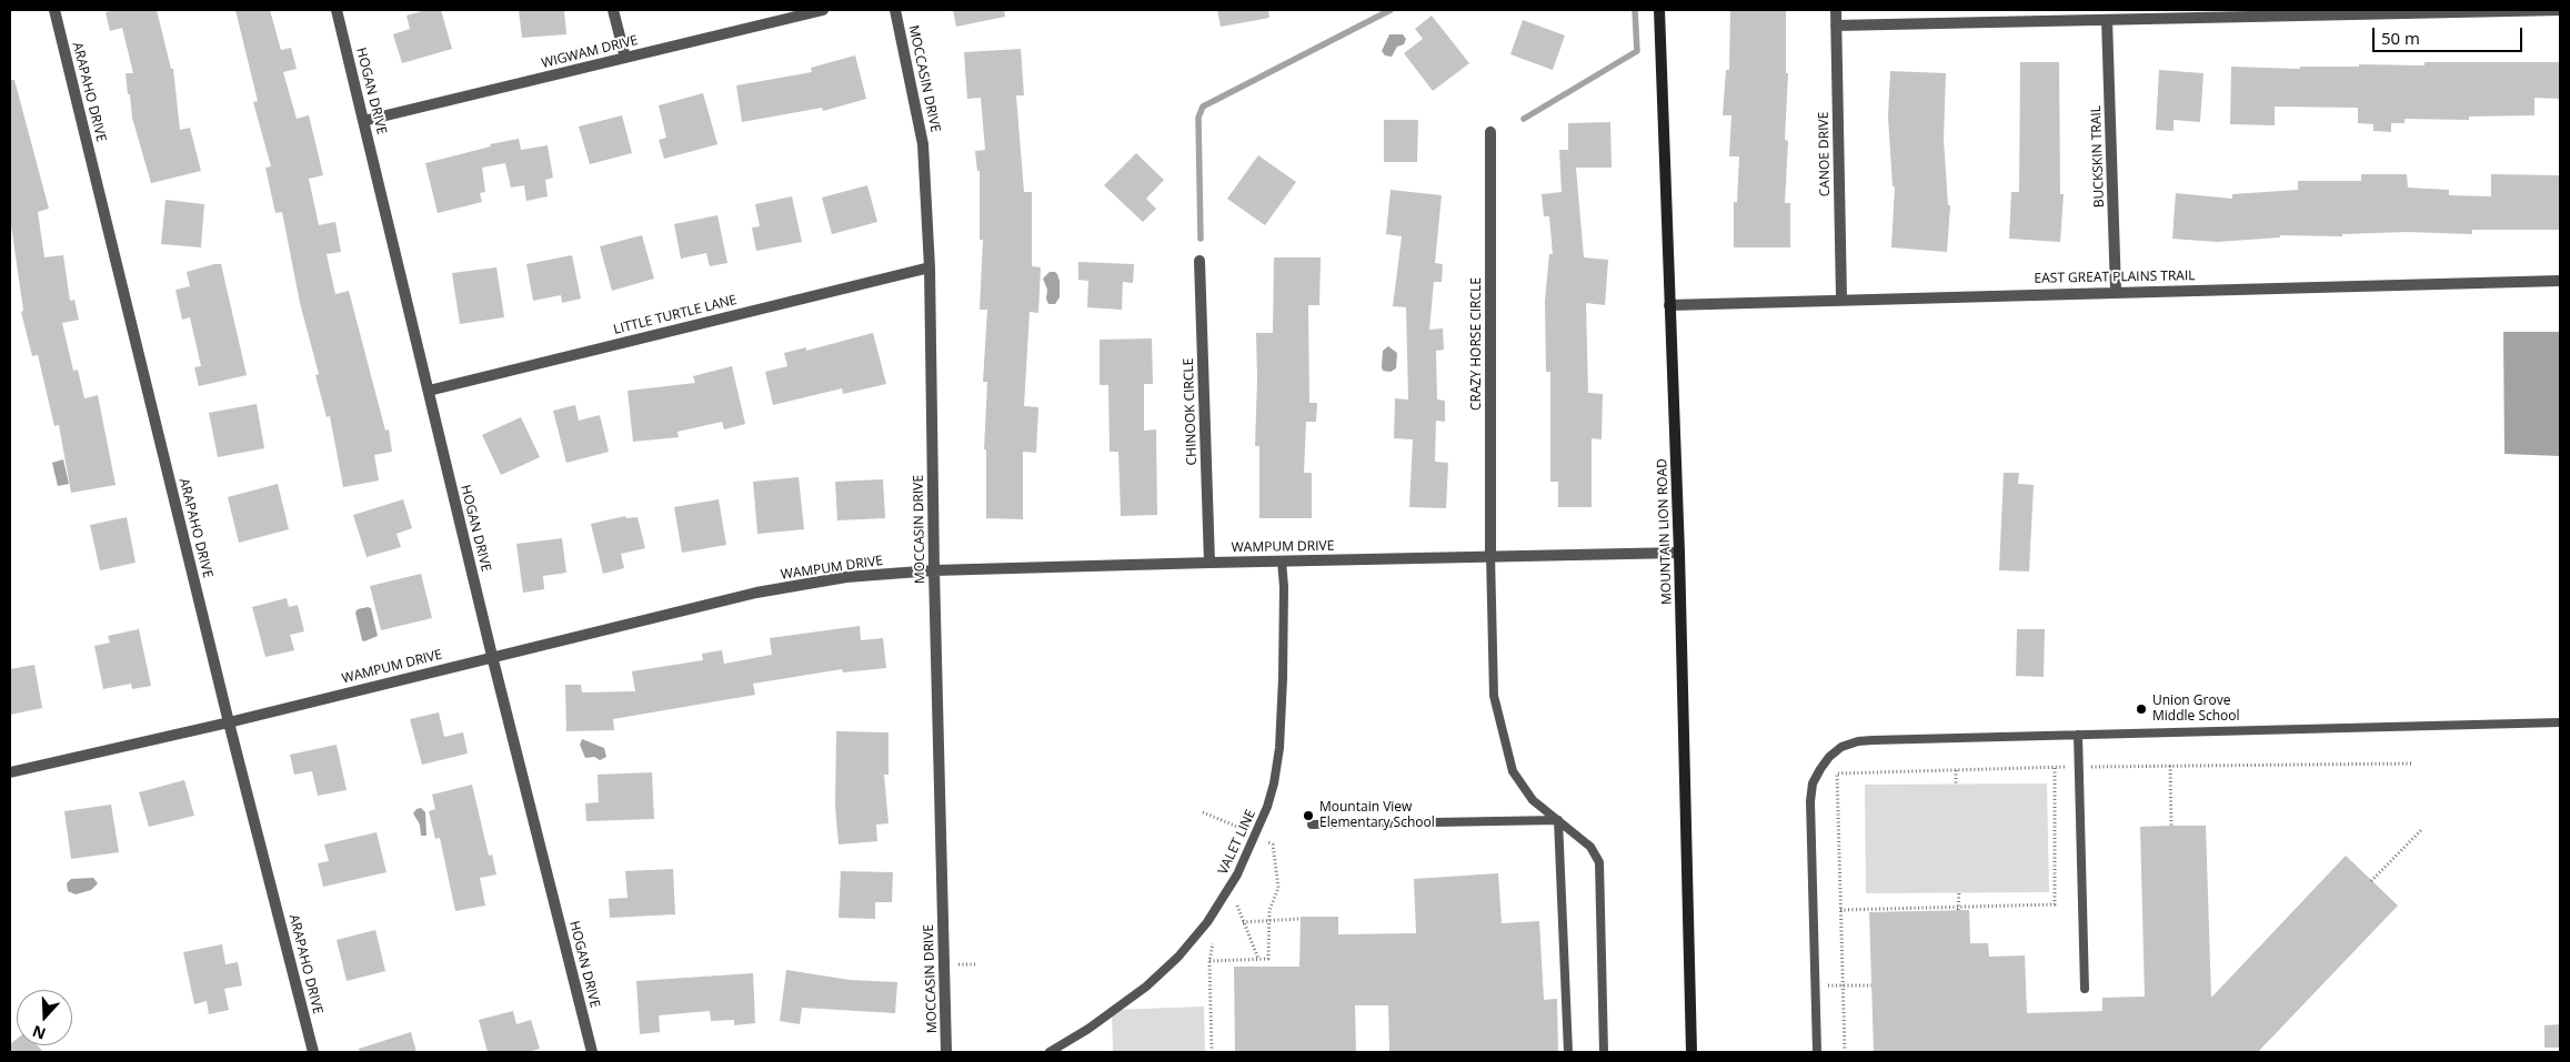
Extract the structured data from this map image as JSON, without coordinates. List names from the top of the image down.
{
  "streets": {
    "street": [
      "WIGWAM DRIVE",
      "MOCCASIN DRIVE",
      "HOGAN DRIVE",
      "ARAPAHO DRIVE",
      "CANOE DRIVE",
      "BUCKSKIN TRAIL",
      "EAST GREAT PLAINS TRAIL",
      "LITTLE TURTLE LANE",
      "CRAZY HORSE CIRCLE",
      "CHINOOK CIRCLE",
      "MOUNTAIN LION ROAD",
      "WAMPUM DRIVE"
    ],
    "lane": ["VALET LINE"]
  },
  "crossings": [
    ["WIGWAM DRIVE", "HOGAN DRIVE"],
    ["MOCCASIN DRIVE", "LITTLE TURTLE LANE"],
    ["MOCCASIN DRIVE", "WAMPUM DRIVE"],
    ["HOGAN DRIVE", "LITTLE TURTLE LANE"],
    ["HOGAN DRIVE", "WAMPUM DRIVE"],
    ["ARAPAHO DRIVE", "WAMPUM DRIVE"],
    ["CANOE DRIVE", "EAST GREAT PLAINS TRAIL"],
    ["BUCKSKIN TRAIL", "EAST GREAT PLAINS TRAIL"],
    ["EAST GREAT PLAINS TRAIL", "MOUNTAIN LION ROAD"],
    ["CRAZY HORSE CIRCLE", "WAMPUM DRIVE"],
    ["CHINOOK CIRCLE", "WAMPUM DRIVE"],
    ["MOUNTAIN LION ROAD", "WAMPUM DRIVE"],
    ["WAMPUM DRIVE", "VALET LINE"]
  ],
  "places": ["Union Grove Middle School", "Mountain View Elementary School"],
  "scale_bar": "50 m",
  "north": "bottom"
}
